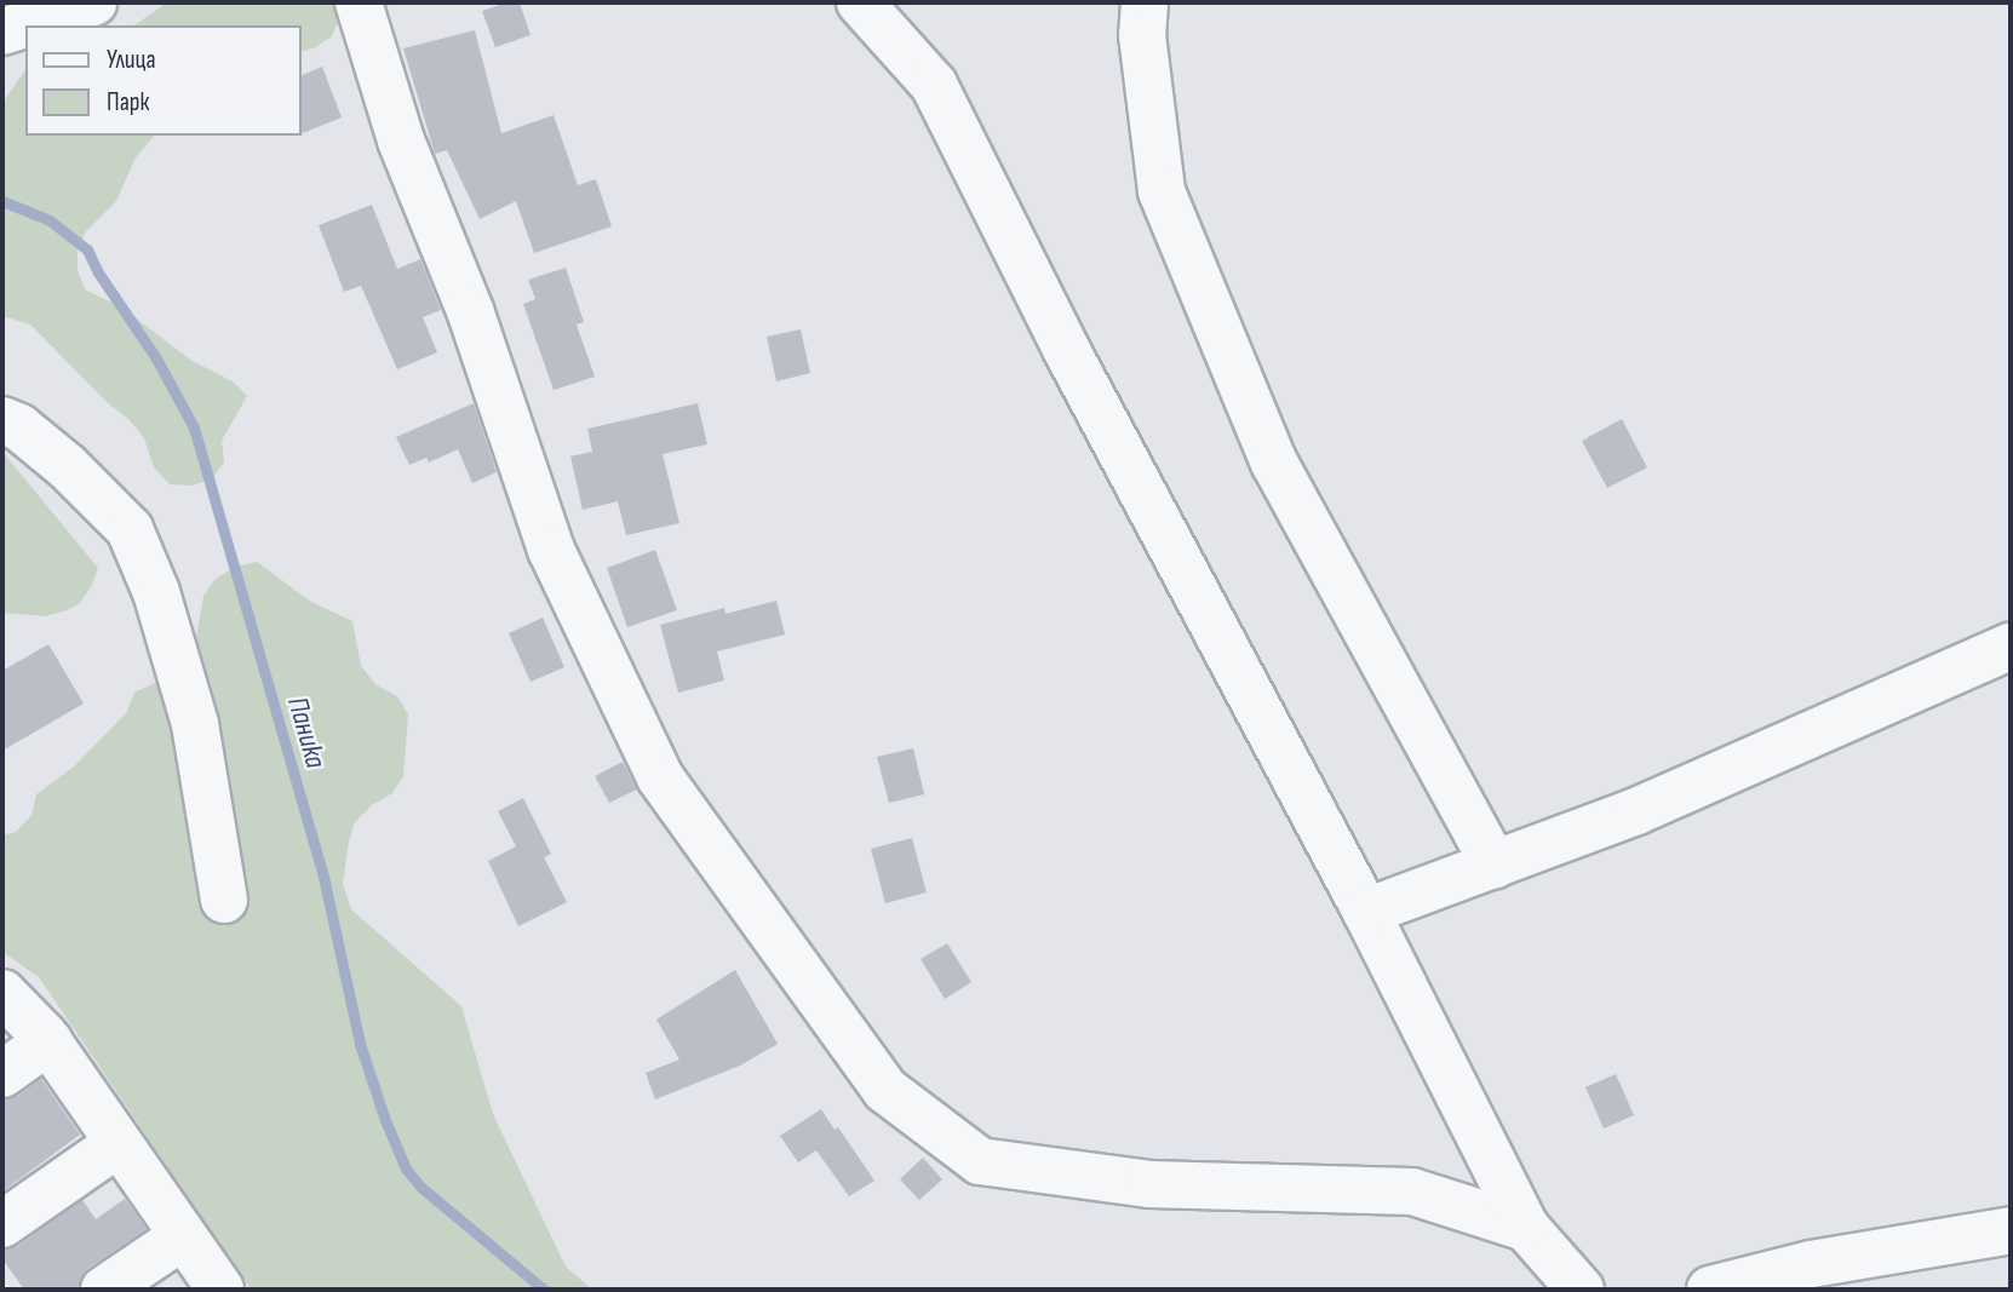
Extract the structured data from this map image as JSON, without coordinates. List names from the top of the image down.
{
  "water": ["Паника"],
  "legend": ["Улица", "Парк"]
}
